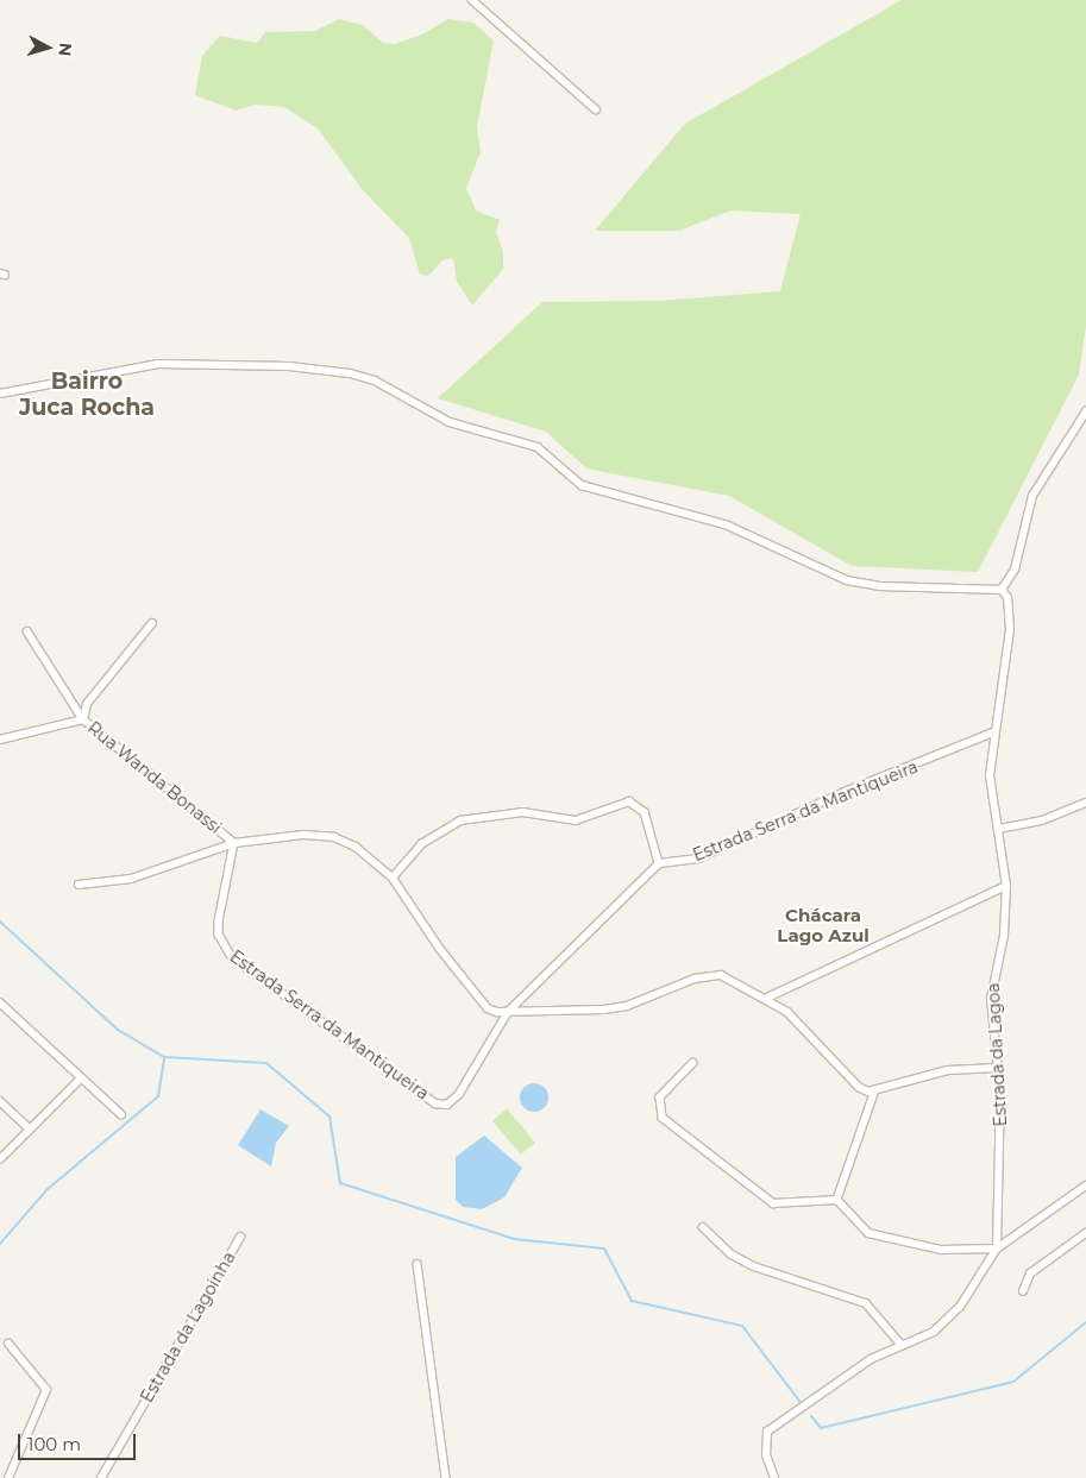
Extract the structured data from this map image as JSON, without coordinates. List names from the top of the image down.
{
  "streets": {
    "street": [
      "Rua Wanda Bonassi",
      "Estrada Serra da Mantiqueira",
      "Estrada da Lagoa",
      "Estrada da Lagoinha"
    ]
  },
  "crossings": [
    ["Rua Wanda Bonassi", "Estrada Serra da Mantiqueira"],
    ["Estrada Serra da Mantiqueira", "Estrada da Lagoa"]
  ],
  "districts": ["Bairro Juca Rocha", "Chácara Lago Azul"],
  "scale_bar": "100 m",
  "north": "right"
}
